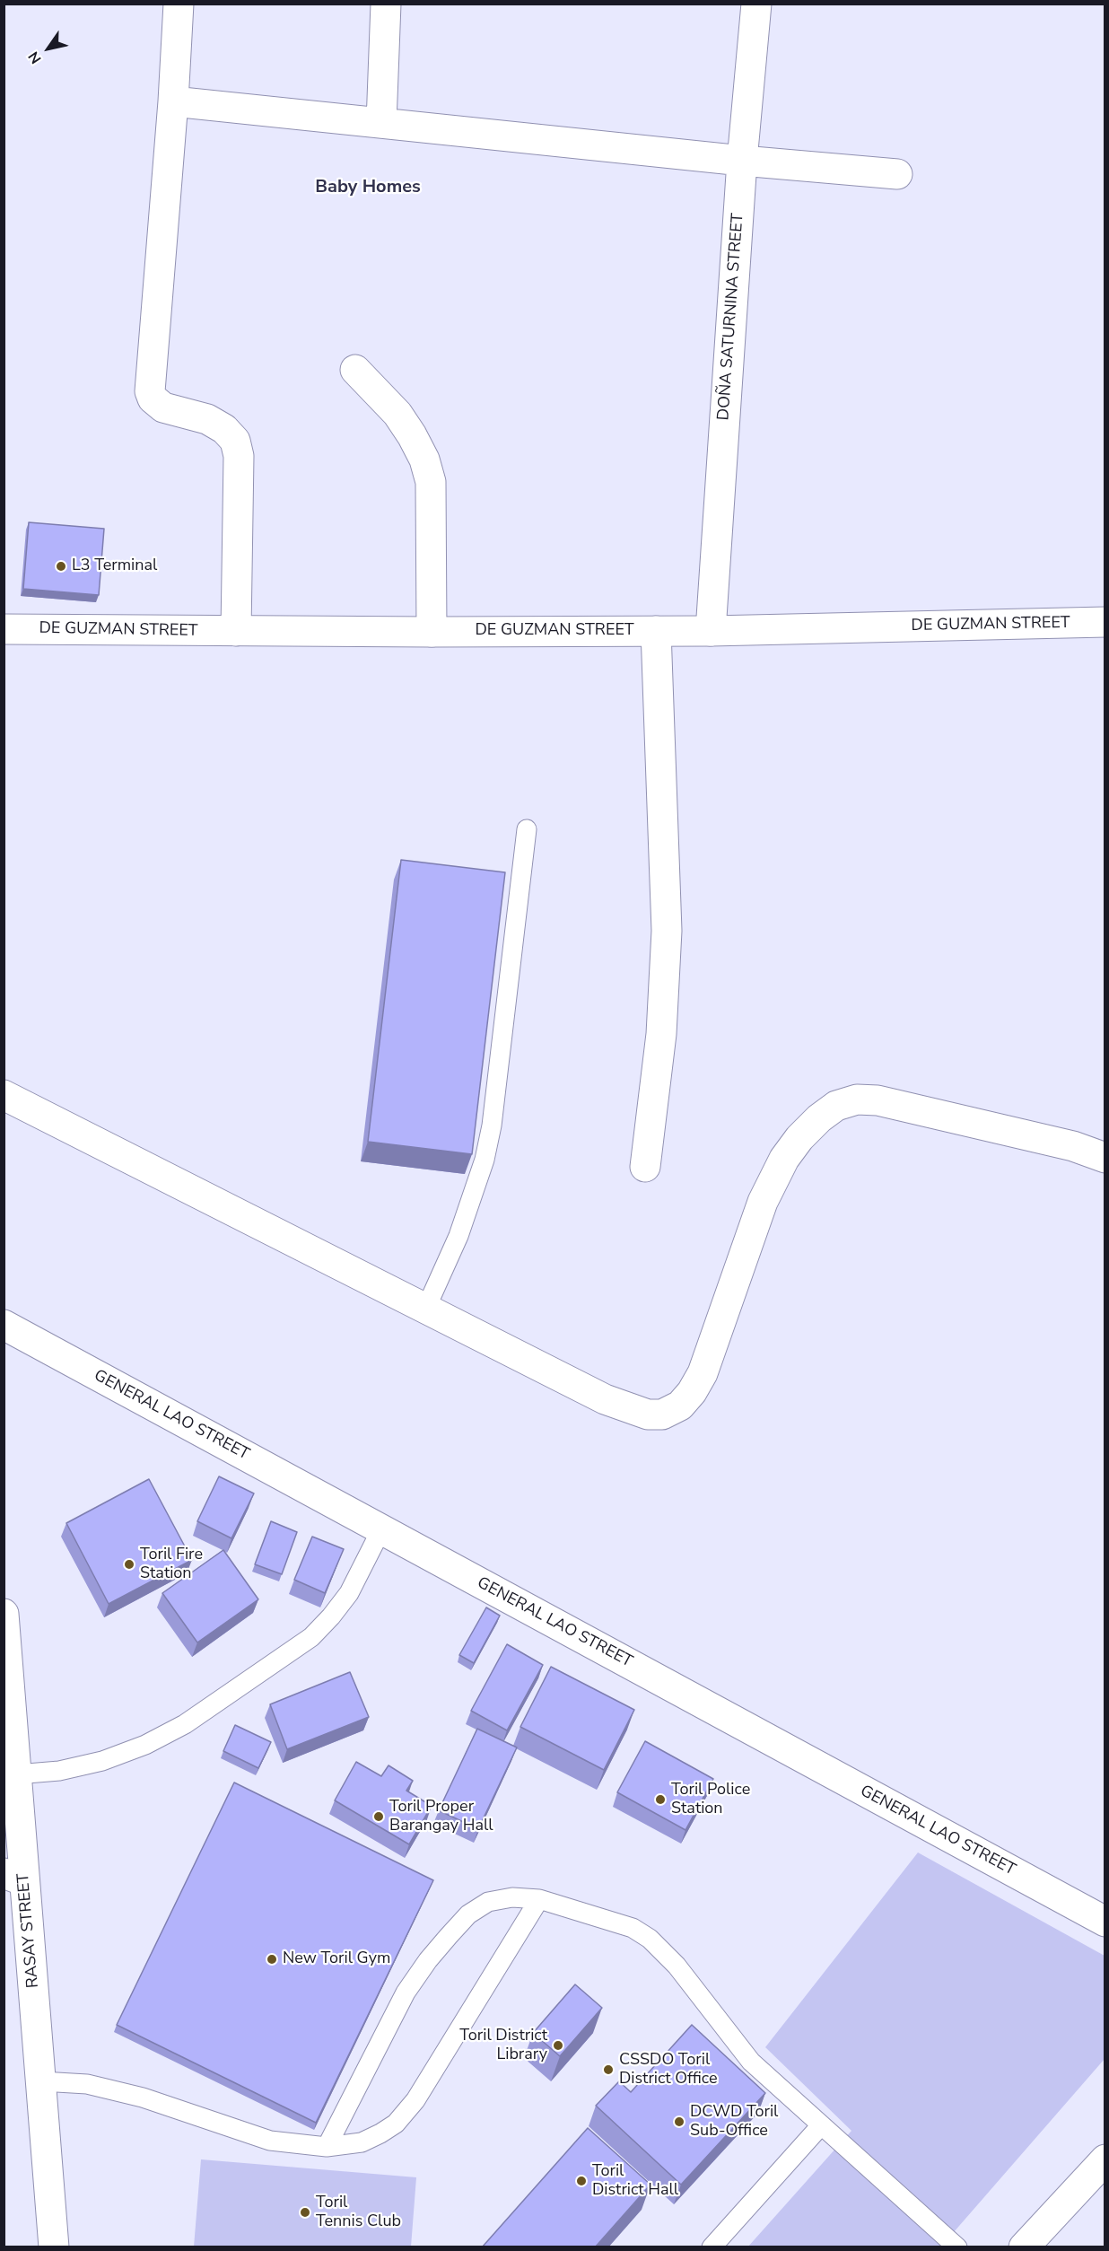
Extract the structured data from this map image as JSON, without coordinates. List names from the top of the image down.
{
  "streets": {
    "street": [
      "DOÑA SATURNINA STREET",
      "DE GUZMAN STREET",
      "GENERAL LAO STREET",
      "RASAY STREET"
    ]
  },
  "crossings": [
    ["DOÑA SATURNINA STREET", "DE GUZMAN STREET"]
  ],
  "districts": ["Baby Homes"],
  "places": [
    "L3 Terminal",
    "Toril Fire Station",
    "Toril Police Station",
    "Toril Proper Barangay Hall",
    "New Toril Gym",
    "Toril District Library",
    "CSSDO Toril District Office",
    "DCWD Toril Sub-Office",
    "Toril District Hall",
    "Toril Tennis Club"
  ],
  "north": "bottom left"
}
